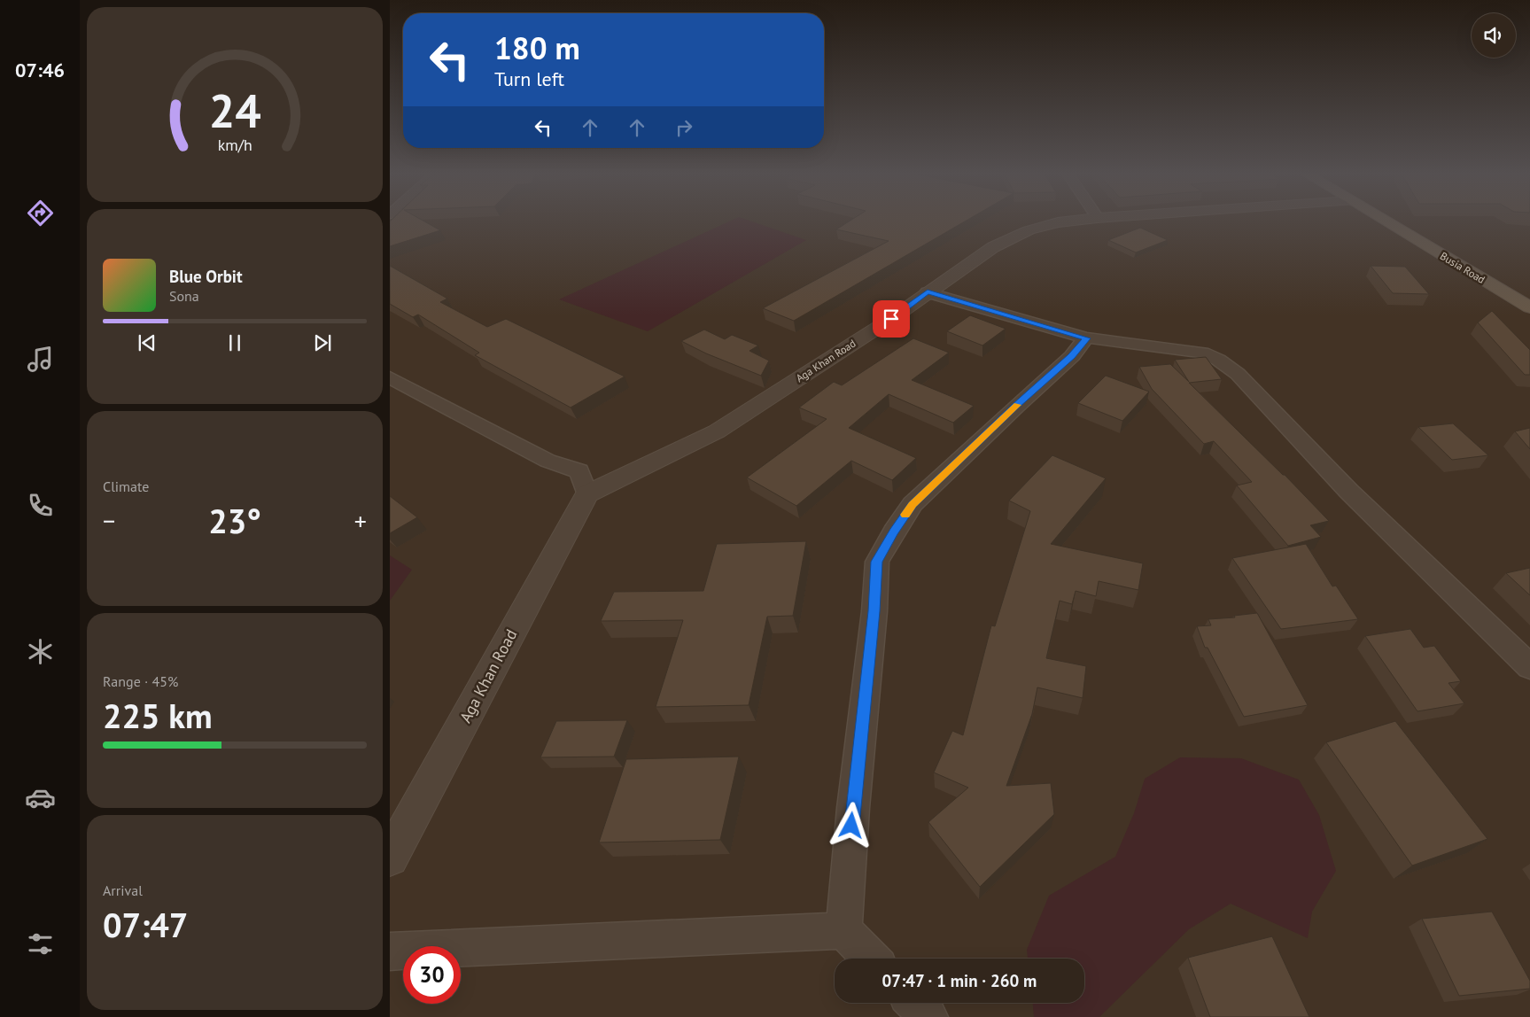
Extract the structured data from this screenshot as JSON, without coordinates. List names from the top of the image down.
{
  "streets": {
    "main road": ["Busia Road"],
    "street": ["Aga Khan Road"]
  },
  "page": {
    "tabs": "07:46",
    "turn": ["180 m", "Turn left"],
    "song": ["Blue Orbit", "Sona"],
    "tile": [
      "Climate",
      ["Range · 45%", "225 km"],
      ["Arrival", "07:47"]
    ],
    "heat": ["−", "23°", "+"],
    "limit": "30",
    "trip": "07:47 · 1 min · 260 m",
    "gauge": ["24", "km/h"]
  }
}
